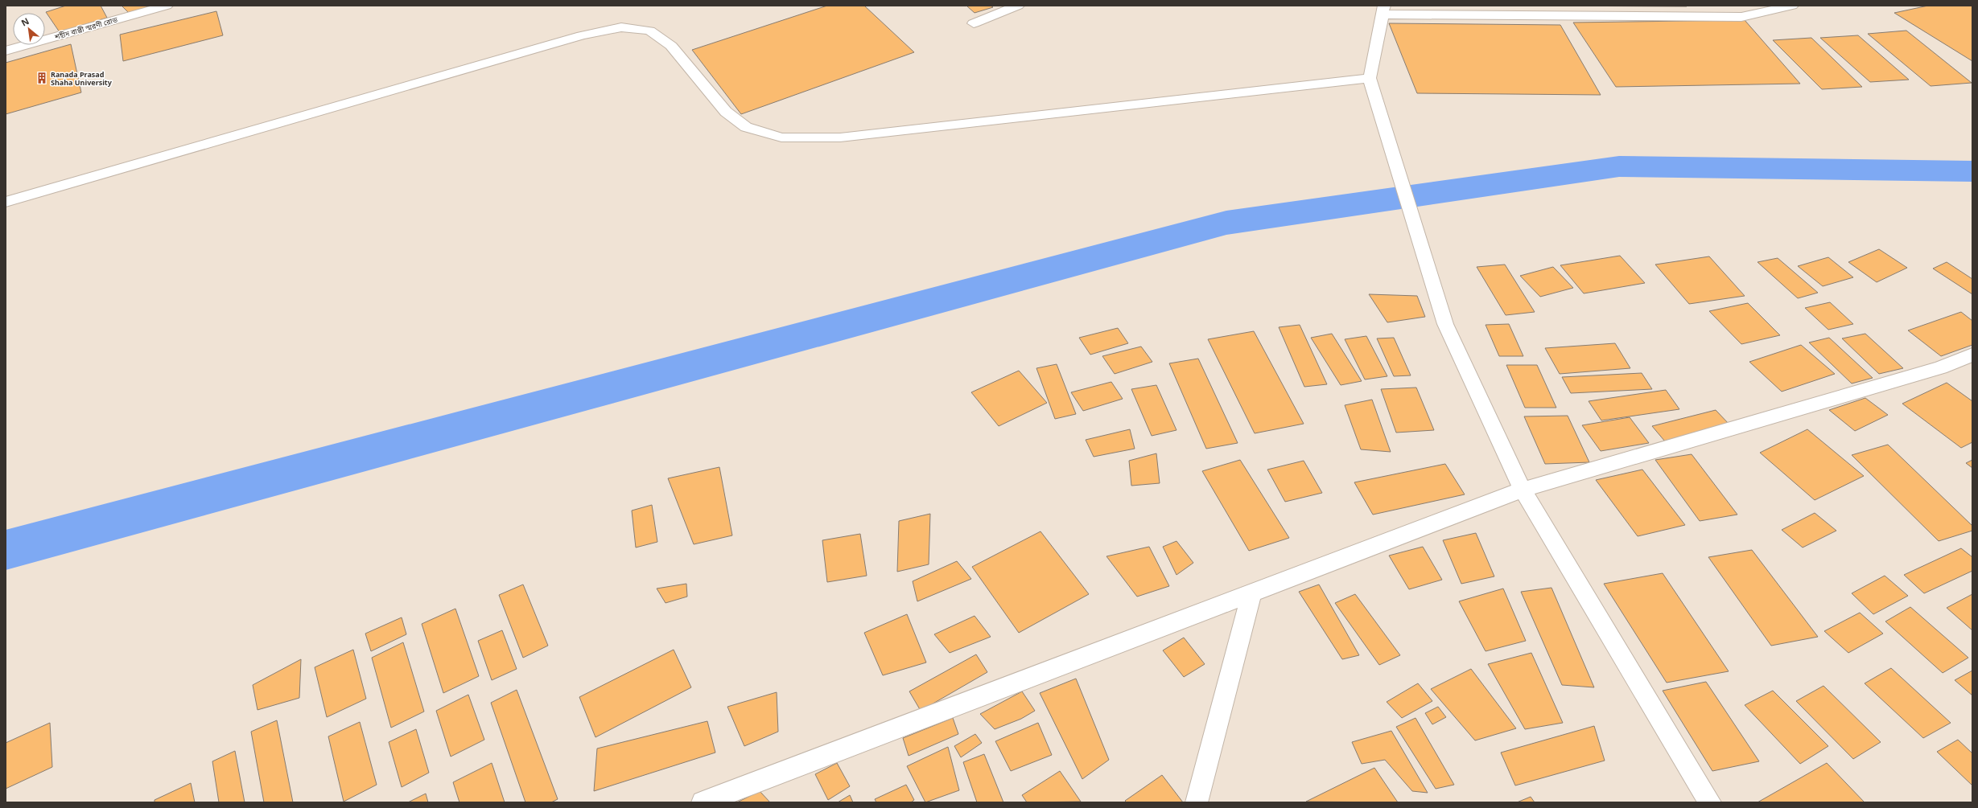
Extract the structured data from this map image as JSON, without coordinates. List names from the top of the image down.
{
  "streets": {
    "street": ["শহীদ বাপ্পী স্মরণী রোড"]
  },
  "places": {
    "building": ["Ranada Prasad Shaha University"]
  },
  "north": "top left"
}
